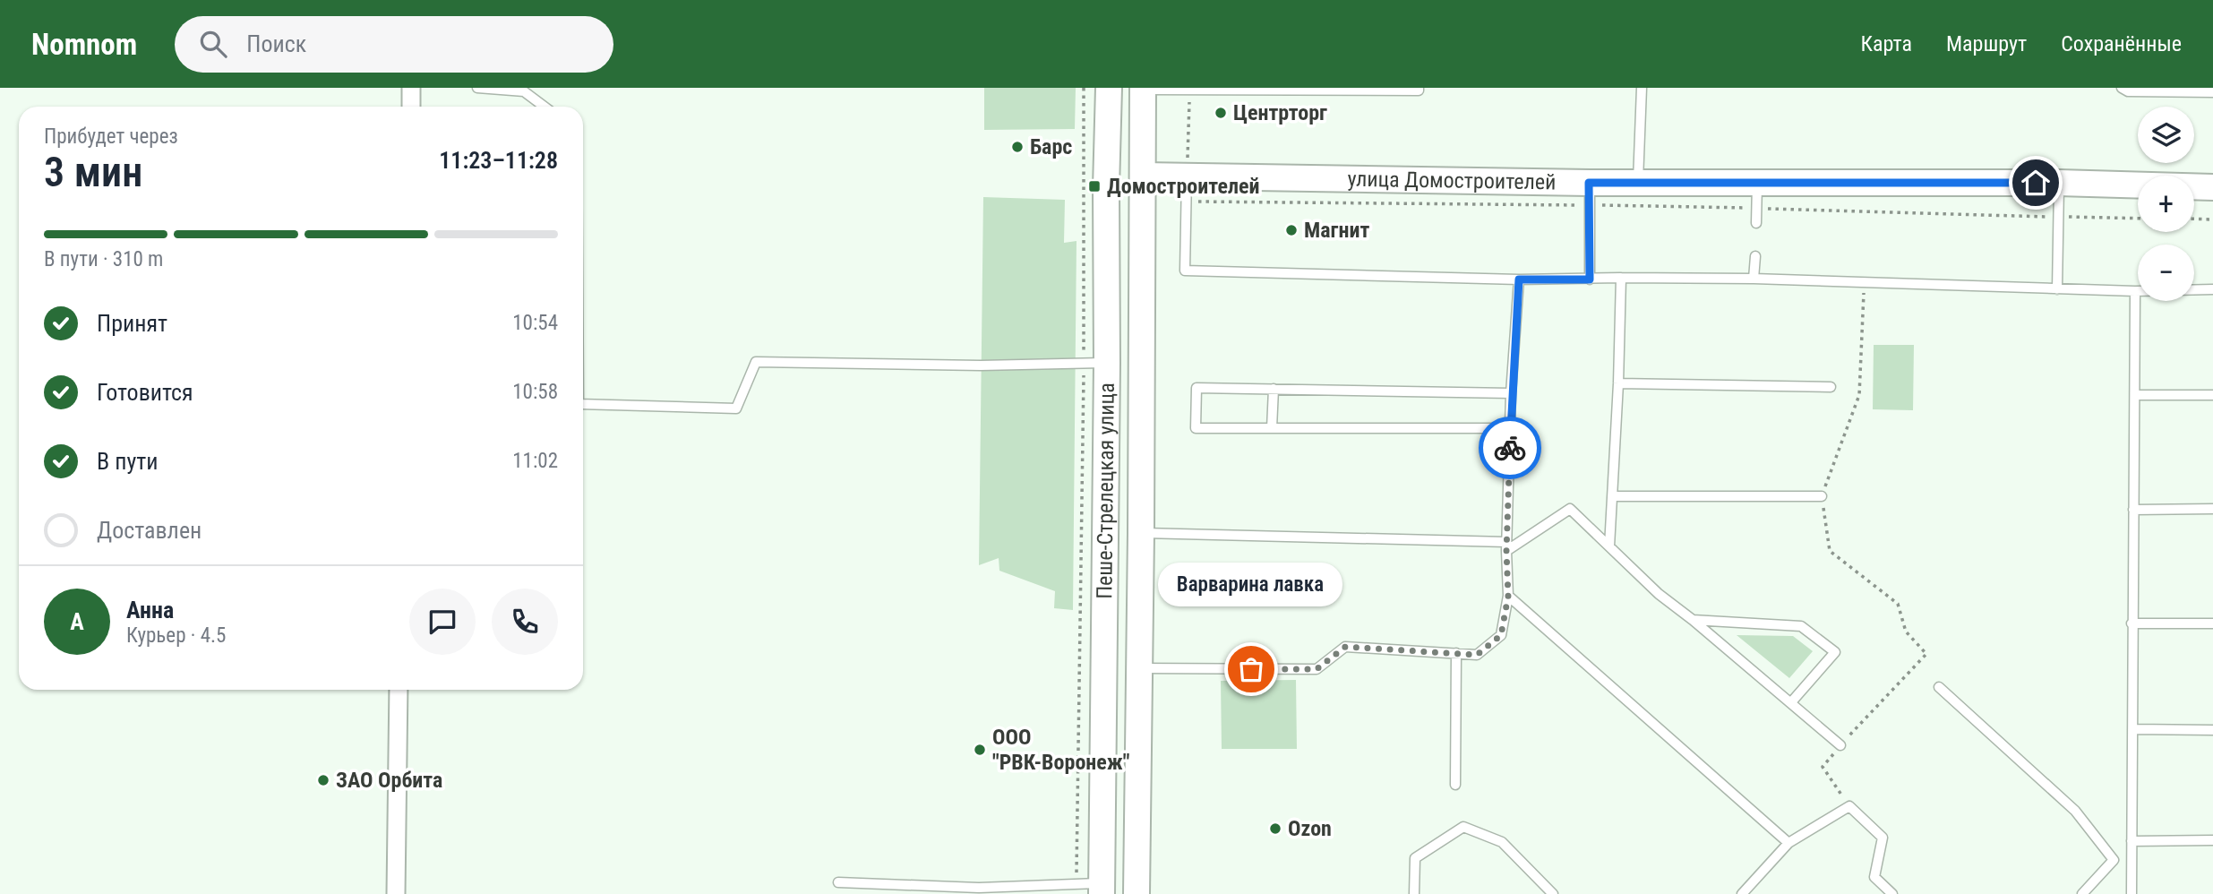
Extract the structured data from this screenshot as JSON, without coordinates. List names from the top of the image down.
{
  "streets": {
    "main road": ["улица Домостроителей", "Пеше-Стрелецкая улица"]
  },
  "crossings": [
    ["улица Домостроителей", "Пеше-Стрелецкая улица"]
  ],
  "places": {
    "other": [
      "Центрторг",
      "Барс",
      "Магнит",
      "Варварина лавка",
      "ООО \"РВК-Воронеж\"",
      "ЗАО Орбита",
      "Ozon"
    ],
    "transit": ["Домостроителей"]
  },
  "page": {
    "header": "Nomnom",
    "search": "Поиск",
    "nav": ["Карта", "Маршрут", "Сохранённые"],
    "map_buttons": ["+", "−"],
    "heading": ["3 мин", "Прибудет через", "11:23–11:28"],
    "panel": ["Анна", "Курьер · 4.5"],
    "bar": "В пути · 310 m",
    "list": [
      ["Принят", "10:54"],
      ["Готовится", "10:58"],
      ["В пути", "11:02"],
      "Доставлен"
    ],
    "bubble": "Варварина лавка",
    "round": "А"
  }
}
